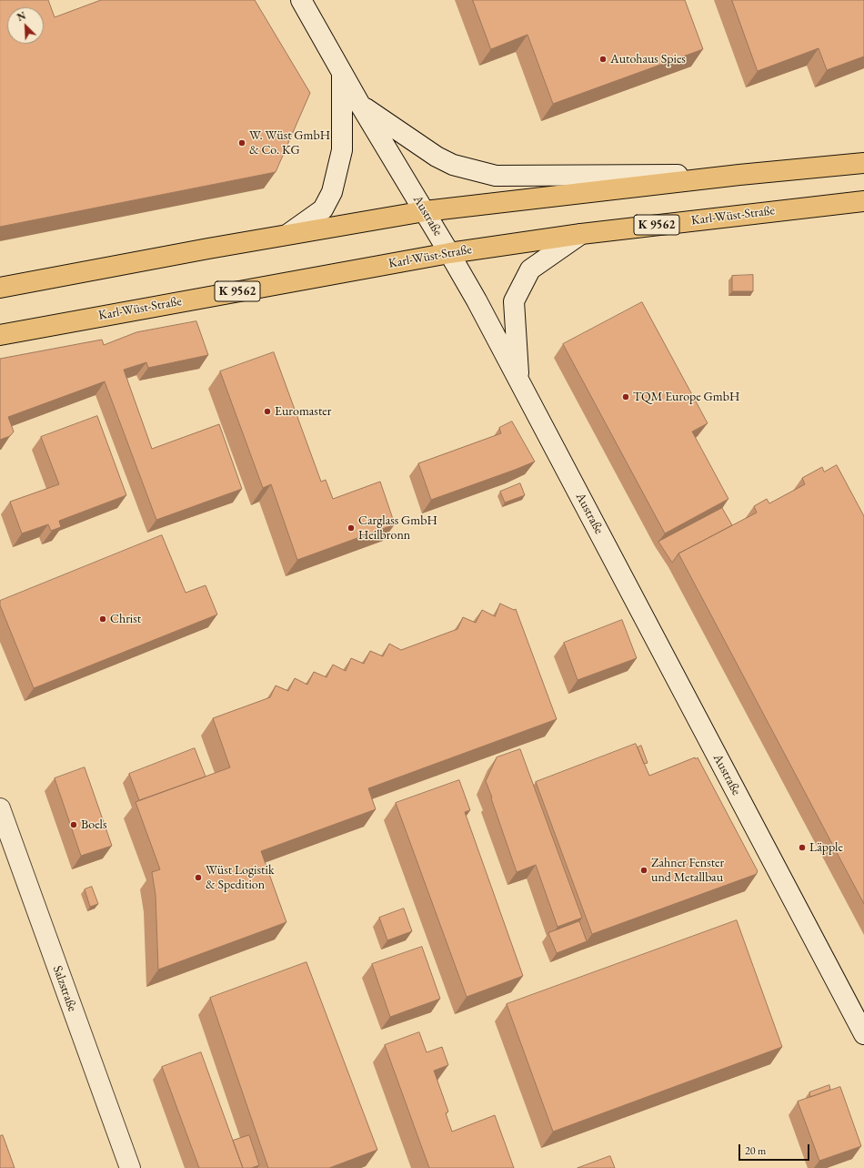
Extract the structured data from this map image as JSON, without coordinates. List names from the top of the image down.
{
  "streets": {
    "main road": [
      "Austraße",
      "Karl-Wüst-Straße",
      "K 9562",
      "Salzstraße"
    ]
  },
  "crossings": [
    ["Austraße", "Karl-Wüst-Straße"]
  ],
  "places": [
    "Autohaus Spies",
    "W. Wüst GmbH & Co. KG",
    "TQM Europe GmbH",
    "Euromaster",
    "Carglass GmbH Heilbronn",
    "Christ",
    "Boels",
    "Läpple",
    "Zahner Fenster und Metallbau",
    "Wüst Logistik & Spedition"
  ],
  "scale_bar": "20 m",
  "north": "top left"
}
